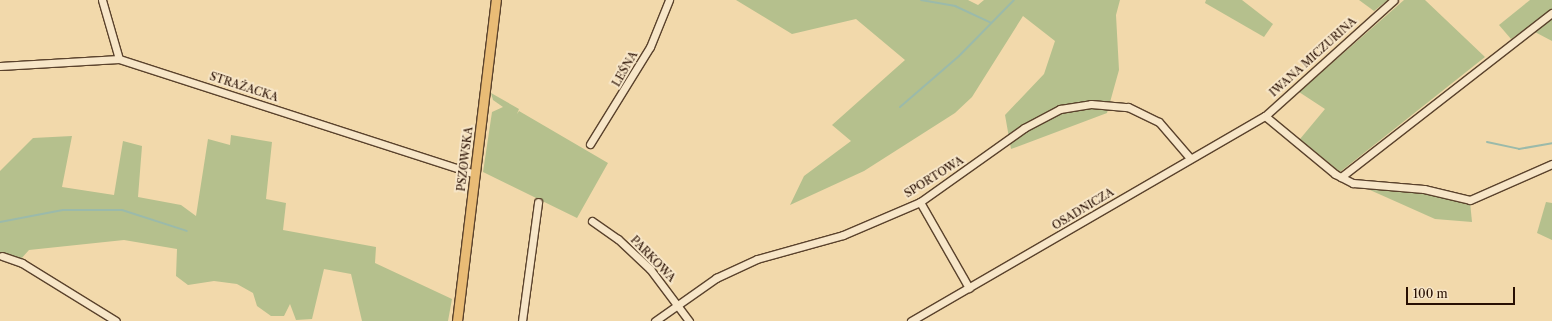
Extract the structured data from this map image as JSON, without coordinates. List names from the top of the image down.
{
  "streets": {
    "main road": ["PSZOWSKA"],
    "street": [
      "IWANA MICZURINA",
      "LEŚNA",
      "STRAŻACKA",
      "SPORTOWA",
      "OSADNICZA",
      "PARKOWA"
    ]
  },
  "crossings": [
    ["IWANA MICZURINA", "OSADNICZA"],
    ["STRAŻACKA", "PSZOWSKA"],
    ["SPORTOWA", "OSADNICZA"],
    ["SPORTOWA", "PARKOWA"]
  ],
  "scale_bar": "100 m"
}
